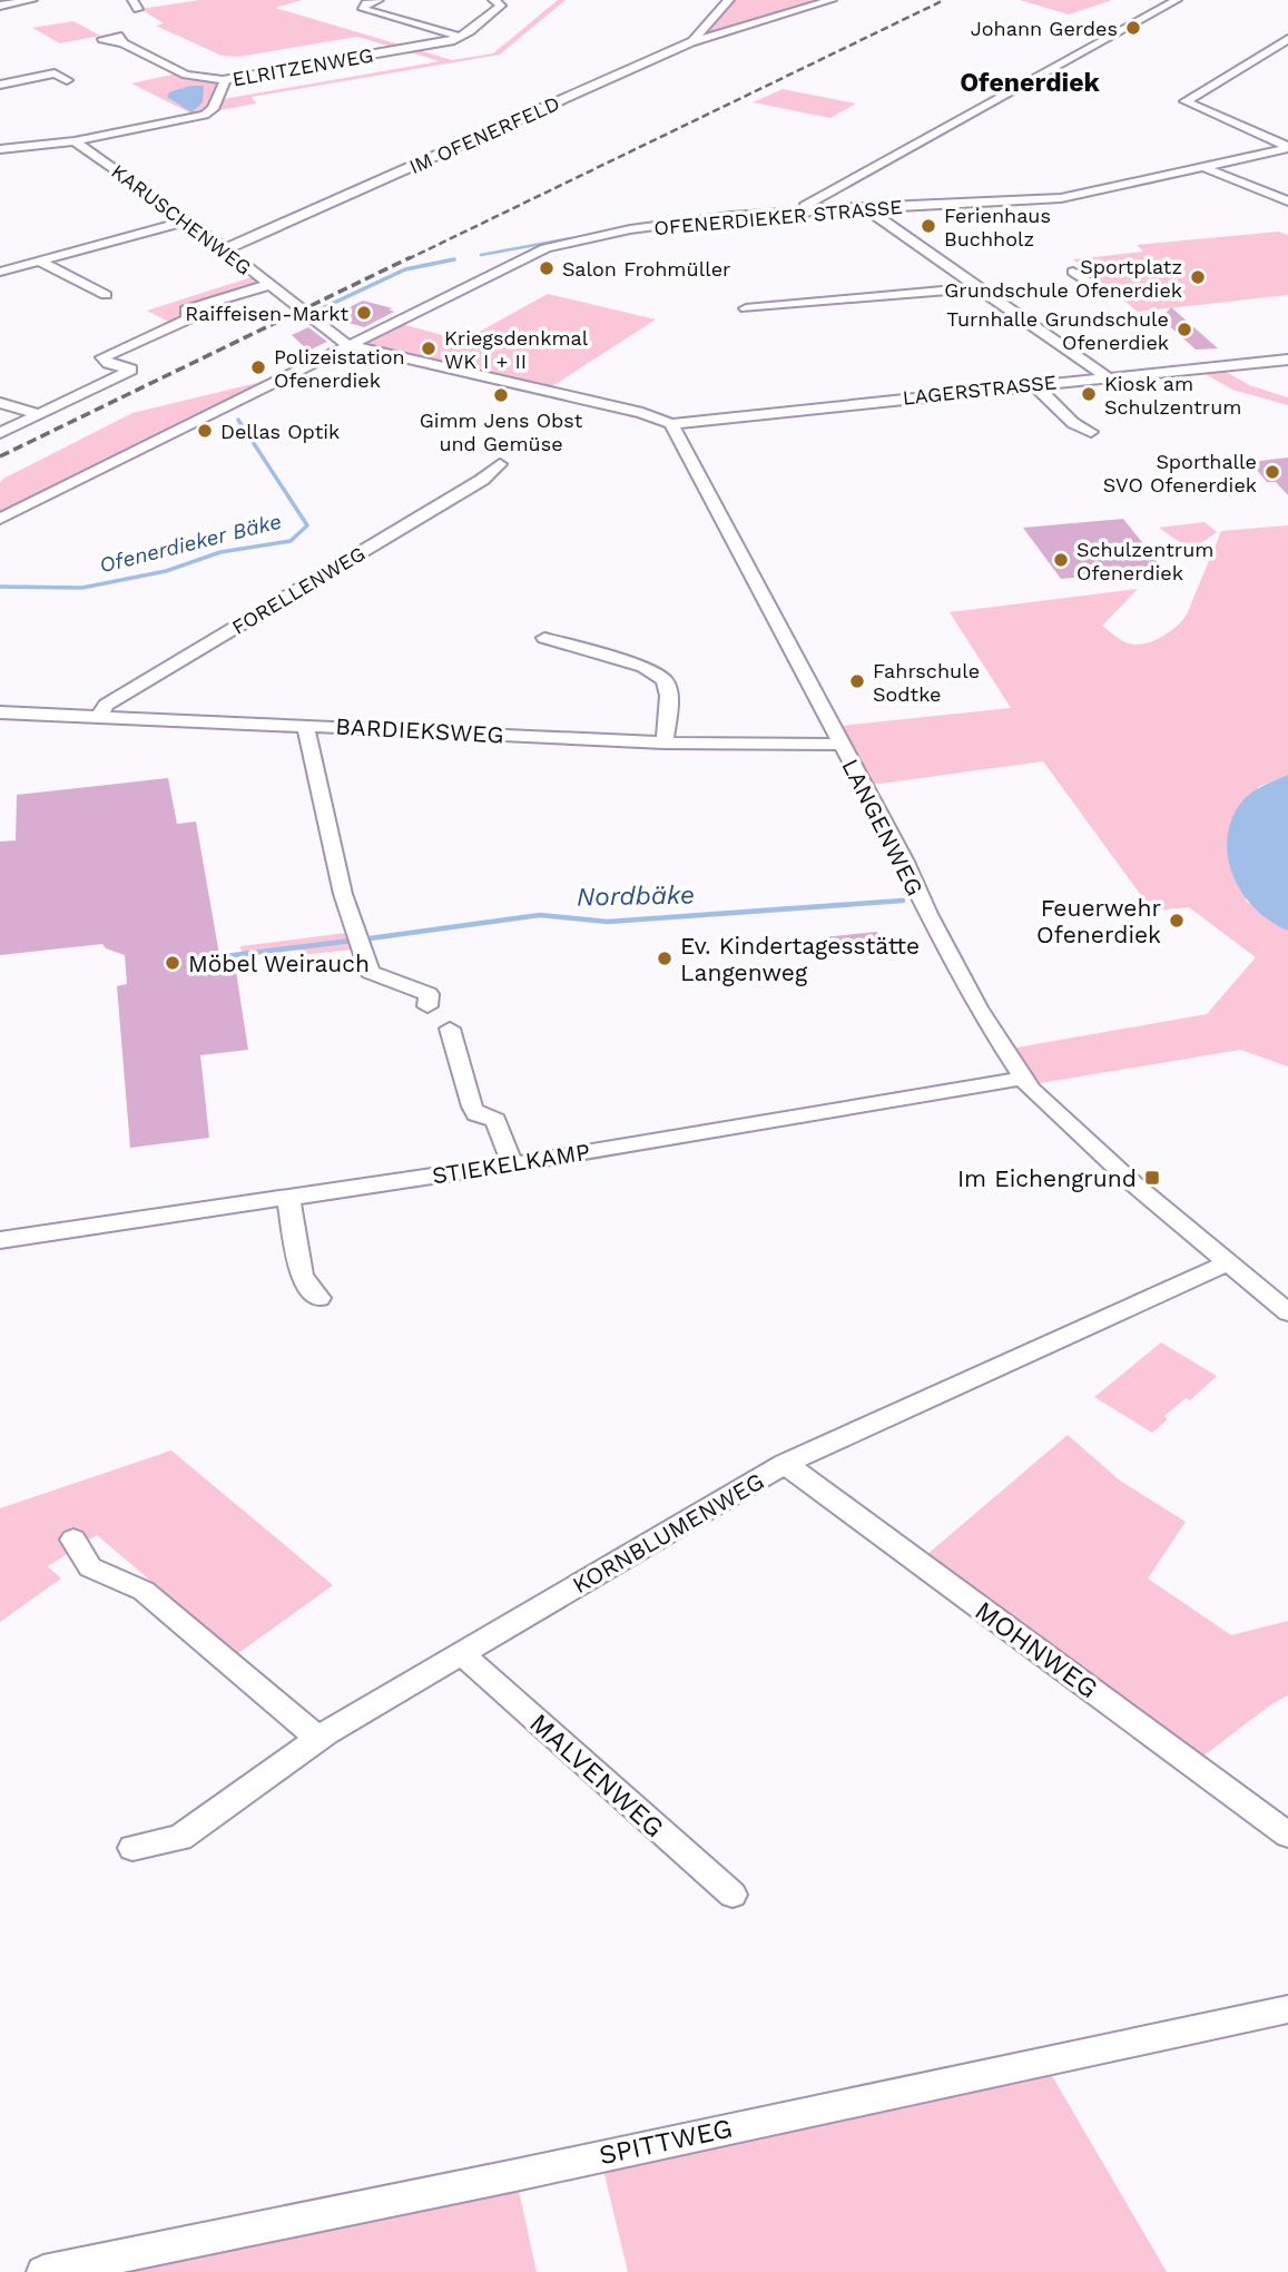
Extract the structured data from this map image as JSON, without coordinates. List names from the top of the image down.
{
  "streets": {
    "street": [
      "ELRITZENWEG",
      "IM OFENERFELD",
      "OFENERDIEKER STRASSE",
      "KARUSCHENWEG",
      "LAGERSTRASSE",
      "FORELLENWEG",
      "BARDIEKSWEG",
      "LANGENWEG",
      "STIEKELKAMP",
      "KORNBLUMENWEG",
      "MOHNWEG",
      "MALVENWEG",
      "SPITTWEG"
    ]
  },
  "crossings": [
    ["ELRITZENWEG", "KARUSCHENWEG"],
    ["IM OFENERFELD", "KARUSCHENWEG"],
    ["OFENERDIEKER STRASSE", "KARUSCHENWEG"],
    ["LAGERSTRASSE", "LANGENWEG"],
    ["FORELLENWEG", "BARDIEKSWEG"],
    ["BARDIEKSWEG", "LANGENWEG"],
    ["LANGENWEG", "STIEKELKAMP"],
    ["LANGENWEG", "KORNBLUMENWEG"],
    ["KORNBLUMENWEG", "MOHNWEG"],
    ["KORNBLUMENWEG", "MALVENWEG"]
  ],
  "districts": ["Ofenerdiek"],
  "water": ["Ofenerdieker Bäke", "Nordbäke"],
  "places": {
    "other": [
      "Johann Gerdes",
      "Ferienhaus Buchholz",
      "Salon Frohmüller",
      "Sportplatz Grundschule Ofenerdiek",
      "Raiffeisen-Markt",
      "Turnhalle Grundschule Ofenerdiek",
      "Kriegsdenkmal WK I + II",
      "Polizeistation Ofenerdiek",
      "Kiosk am Schulzentrum",
      "Gimm Jens Obst und Gemüse",
      "Dellas Optik",
      "Sporthalle SVO Ofenerdiek",
      "Schulzentrum Ofenerdiek",
      "Fahrschule Sodtke",
      "Feuerwehr Ofenerdiek",
      "Ev. Kindertagesstätte Langenweg",
      "Möbel Weirauch"
    ],
    "transit": ["Im Eichengrund"]
  }
}
